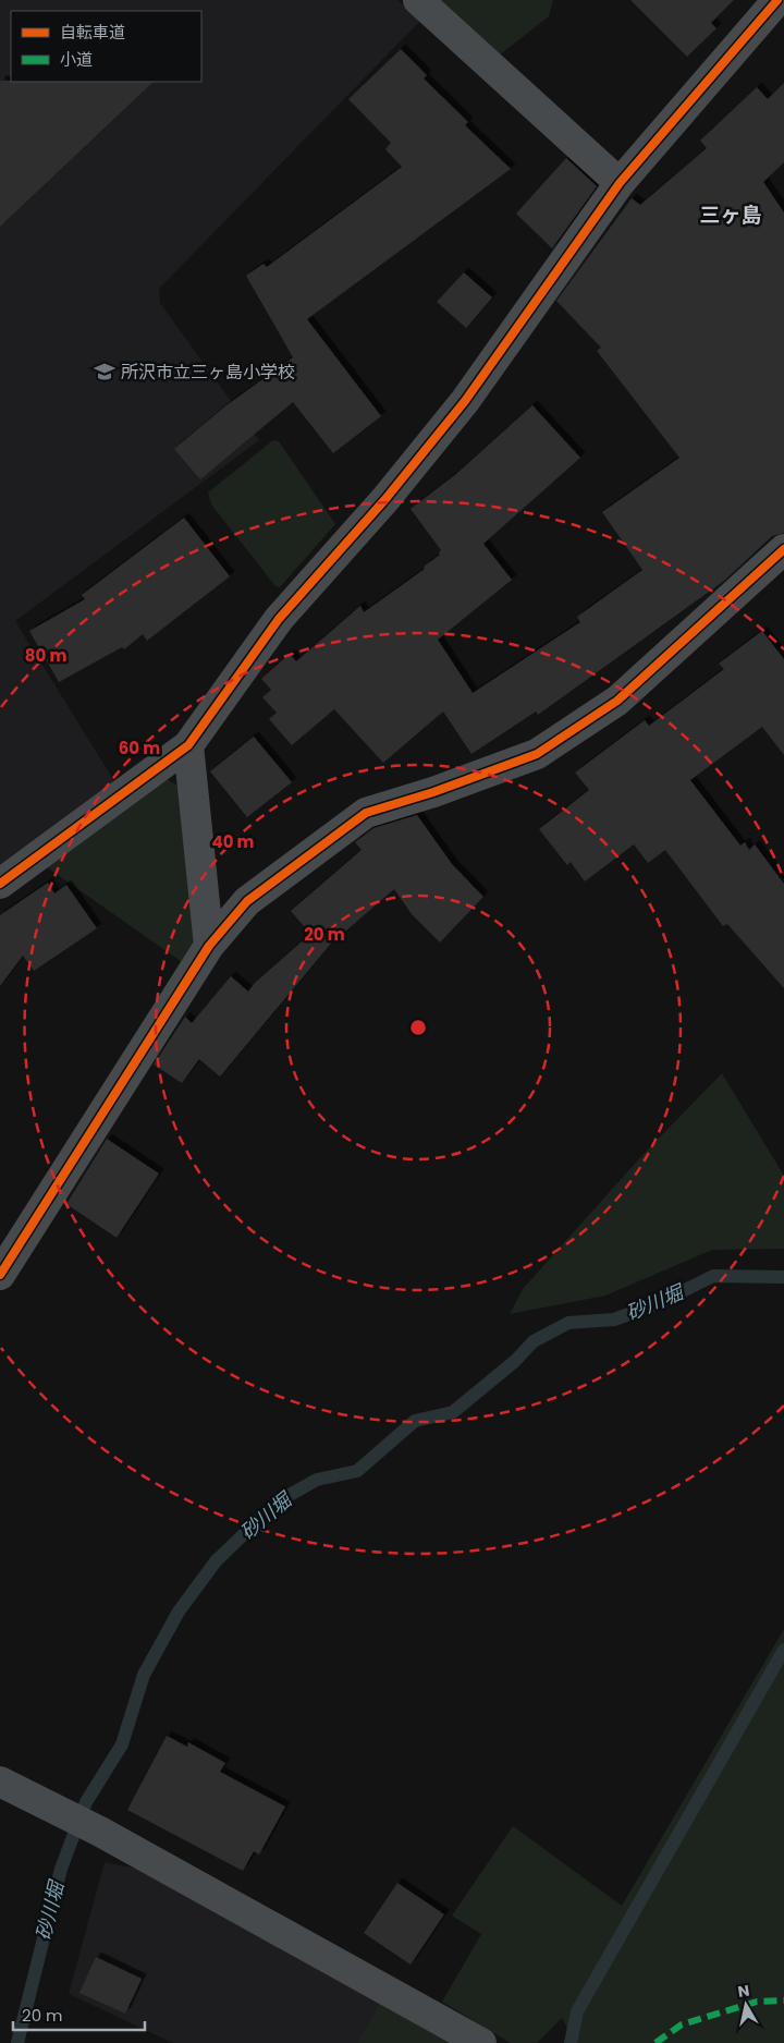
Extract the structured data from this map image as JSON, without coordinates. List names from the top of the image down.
{
  "districts": ["三ヶ島"],
  "water": ["砂川堀"],
  "places": {
    "school or university": ["所沢市立三ヶ島小学校"]
  },
  "legend": ["自転車道", "小道"],
  "scale_bar": "20 m",
  "north": "top",
  "rings": [
    "80 m",
    "60 m",
    "40 m",
    "20 m"
  ]
}
